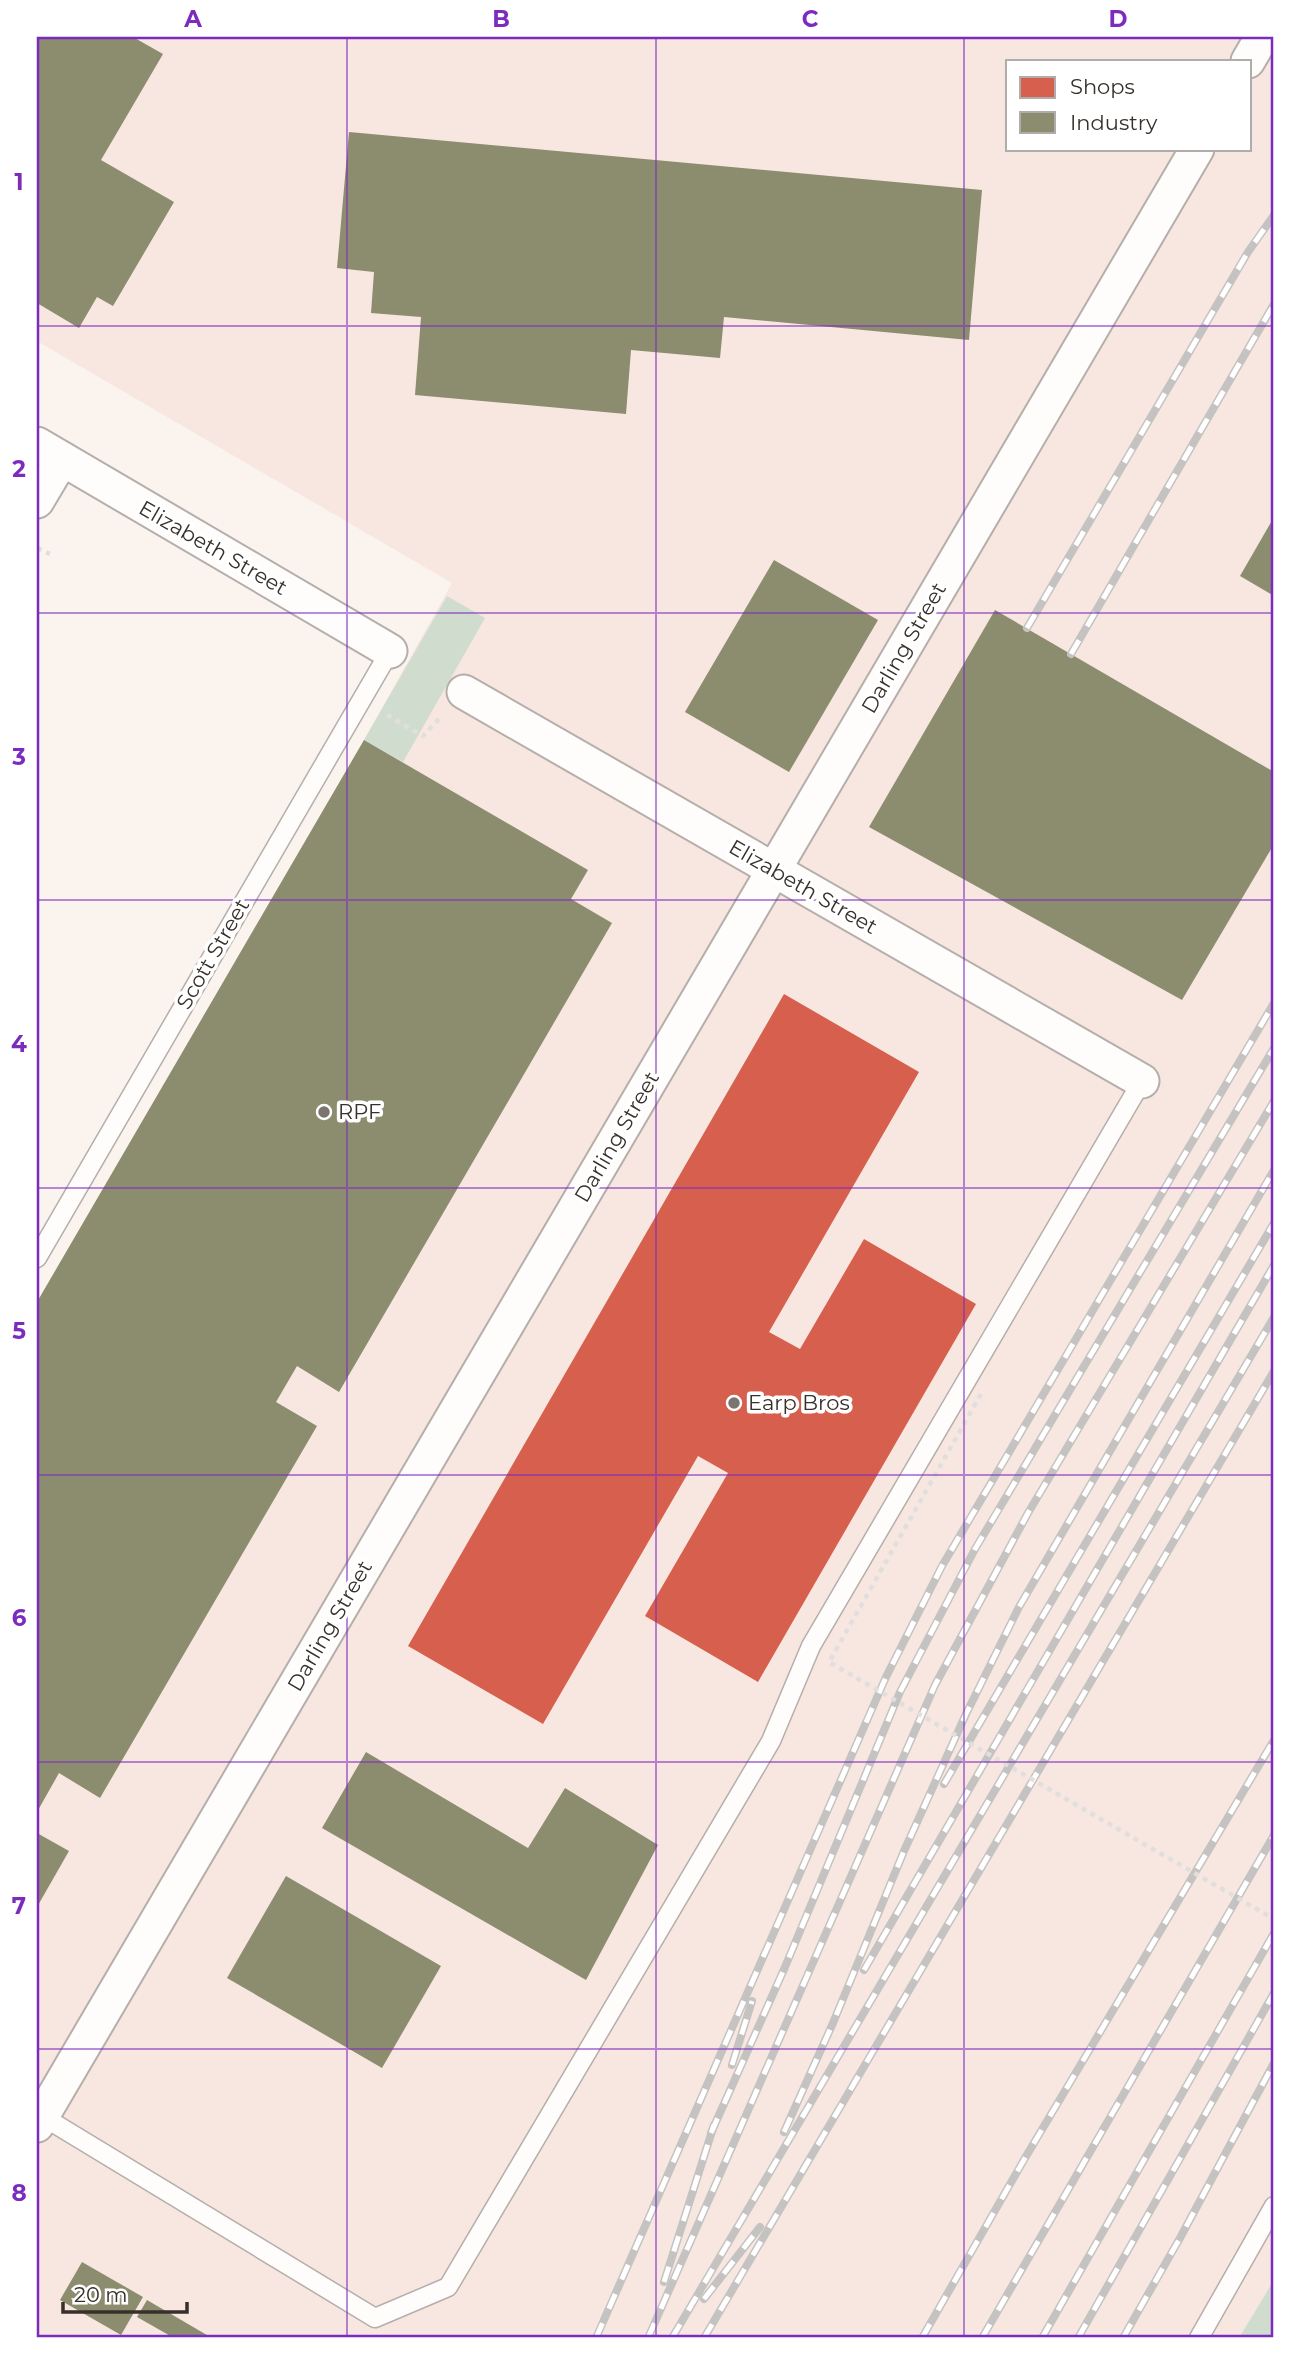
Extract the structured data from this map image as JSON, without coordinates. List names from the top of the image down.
{
  "streets": {
    "street": ["Elizabeth Street", "Darling Street"],
    "lane": ["Scott Street"]
  },
  "crossings": [
    ["Elizabeth Street", "Darling Street"],
    ["Elizabeth Street", "Scott Street"]
  ],
  "places": ["RPF", "Earp Bros"],
  "legend": ["Shops", "Industry"],
  "scale_bar": "20 m",
  "grid": {
    "columns": [
      "A",
      "B",
      "C",
      "D"
    ],
    "rows": [
      "1",
      "2",
      "3",
      "4",
      "5",
      "6",
      "7",
      "8"
    ]
  }
}
